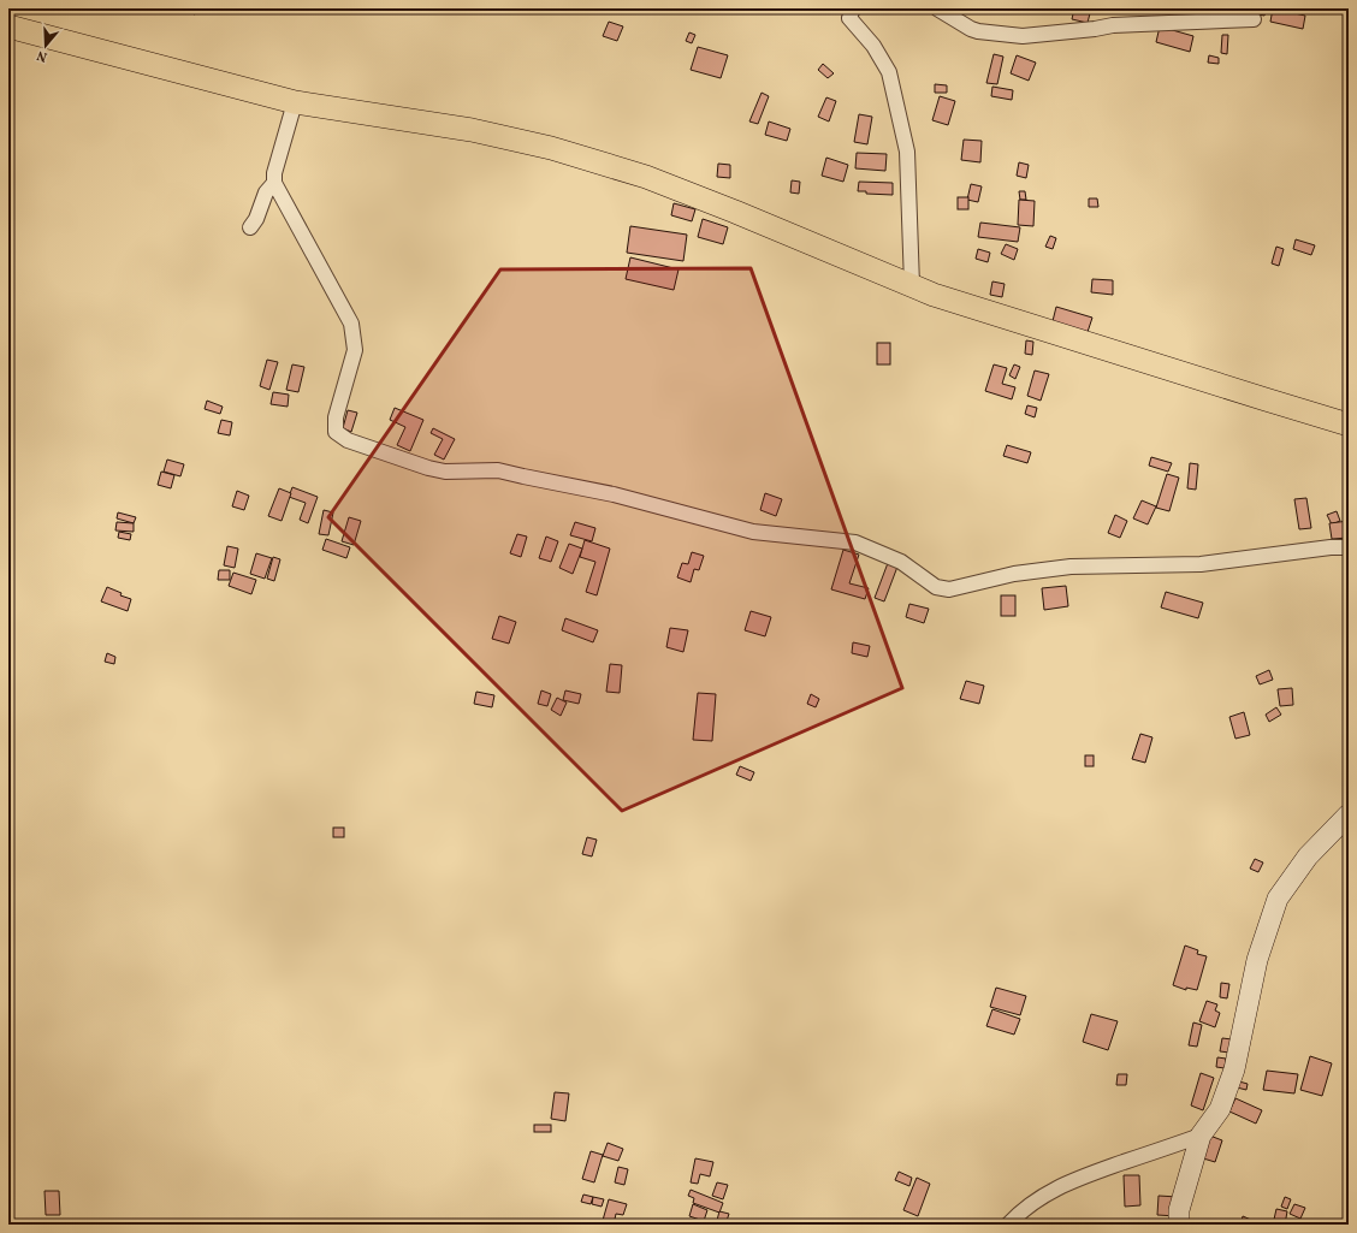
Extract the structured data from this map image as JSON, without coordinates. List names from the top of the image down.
{
  "north": "bottom"
}
